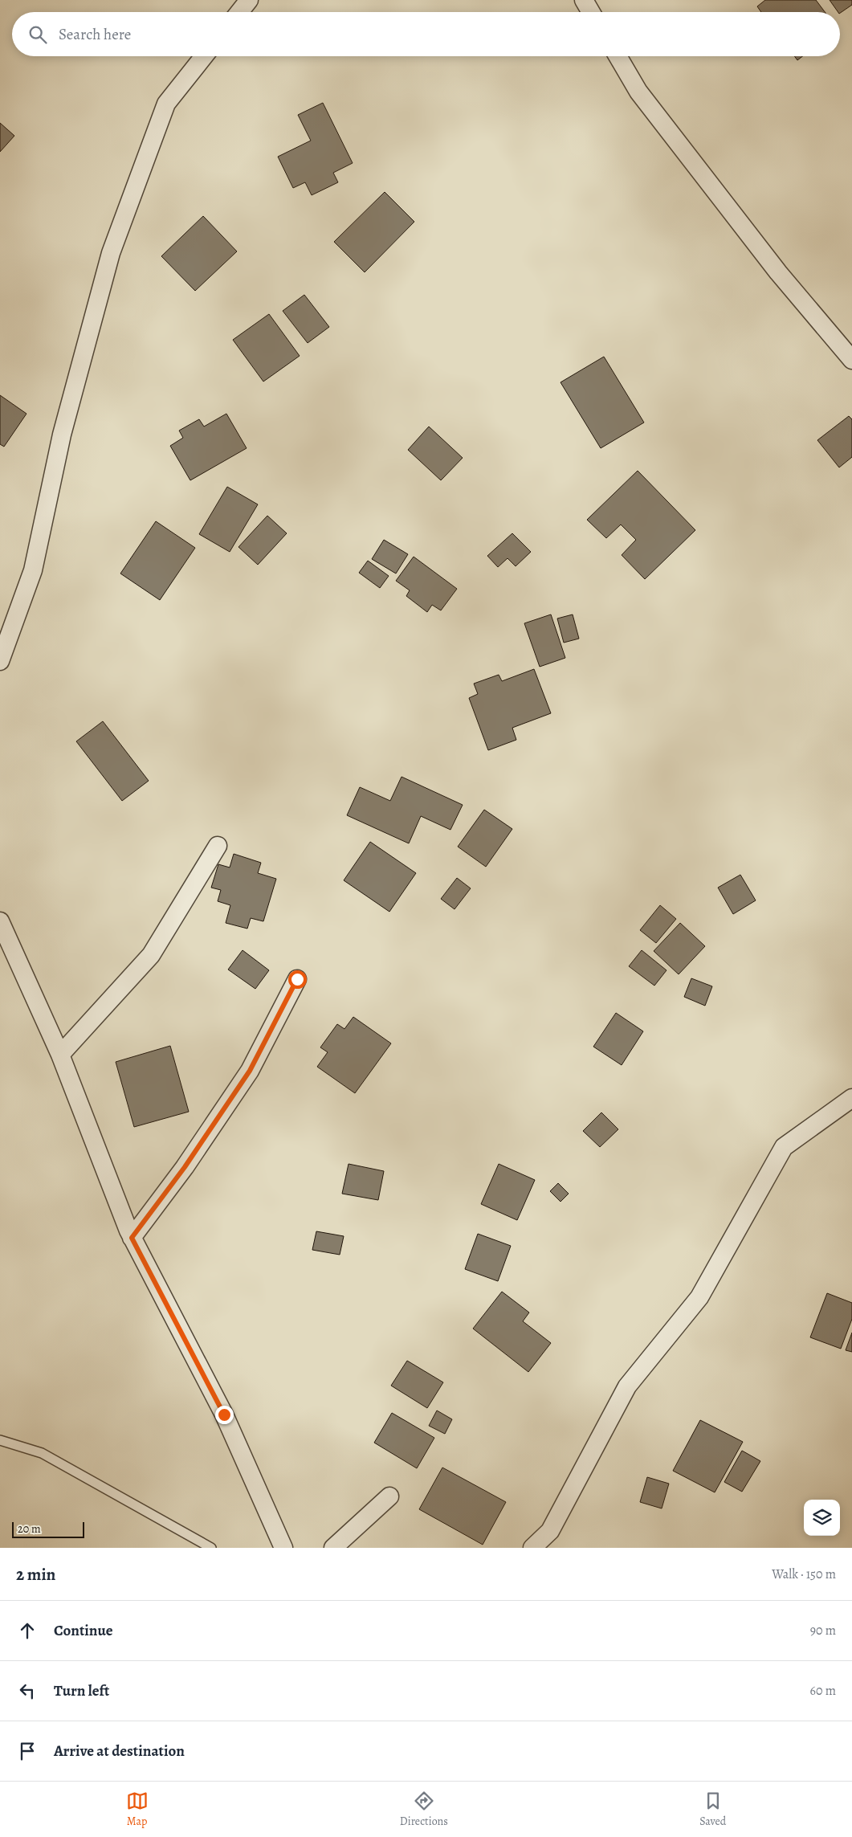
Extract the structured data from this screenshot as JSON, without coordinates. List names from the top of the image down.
{
  "scale_bar": "20 m",
  "page": {
    "search": "Search here",
    "scale": "20 m",
    "heading": ["2 min", "Walk · 150 m"],
    "list": [
      ["Continue", "90 m"],
      ["Turn left", "60 m"],
      "Arrive at destination"
    ],
    "nav": ["Map", "Directions", "Saved"]
  }
}
